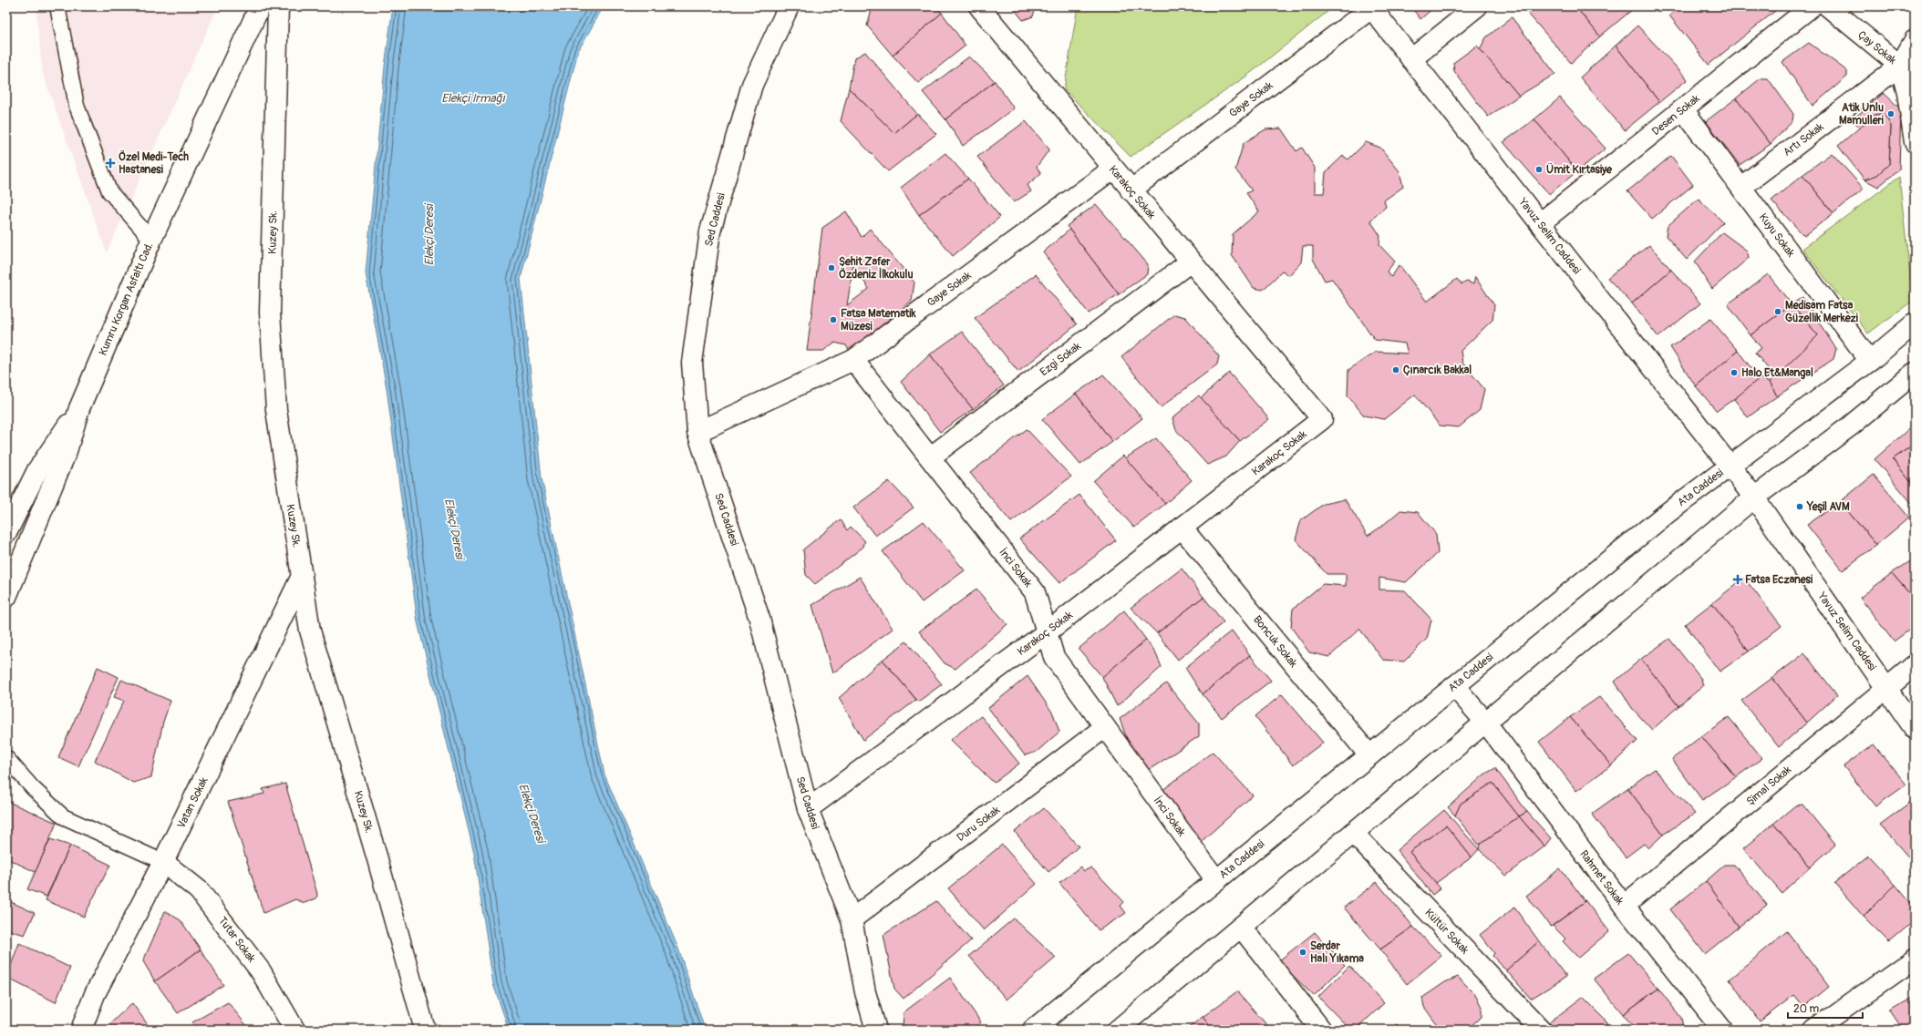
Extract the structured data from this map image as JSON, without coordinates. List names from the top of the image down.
{
  "streets": {
    "street": [
      "Çay Sokak",
      "Gaye Sokak",
      "Desen Sokak",
      "Artı Sokak",
      "Karakoç Sokak",
      "Sed Caddesi",
      "Kuzey Sk.",
      "Kuyu Sokak",
      "Yavuz Selim Caddesi",
      "Kumru Korgan Asfaltı Cad.",
      "Ezgi Sokak",
      "Ata Caddesi",
      "İnci Sokak",
      "Boncuk Sokak",
      "Şimal Sokak",
      "Vatan Sokak",
      "Duru Sokak",
      "Rahmet Sokak",
      "Kültür Sokak",
      "Tutar Sokak"
    ]
  },
  "crossings": [
    ["Çay Sokak", "Artı Sokak"],
    ["Gaye Sokak", "Karakoç Sokak"],
    ["Gaye Sokak", "Sed Caddesi"],
    ["Gaye Sokak", "Yavuz Selim Caddesi"],
    ["Gaye Sokak", "İnci Sokak"],
    ["Desen Sokak", "Kuyu Sokak"],
    ["Desen Sokak", "Yavuz Selim Caddesi"],
    ["Artı Sokak", "Kuyu Sokak"],
    ["Karakoç Sokak", "Sed Caddesi"],
    ["Karakoç Sokak", "Ezgi Sokak"],
    ["Karakoç Sokak", "İnci Sokak"],
    ["Karakoç Sokak", "Boncuk Sokak"],
    ["Sed Caddesi", "Duru Sokak"],
    ["Kuzey Sk.", "Vatan Sokak"],
    ["Kuyu Sokak", "Ata Caddesi"],
    ["Yavuz Selim Caddesi", "Ata Caddesi"],
    ["Yavuz Selim Caddesi", "Şimal Sokak"],
    ["Ezgi Sokak", "İnci Sokak"],
    ["Ata Caddesi", "İnci Sokak"],
    ["Ata Caddesi", "Boncuk Sokak"],
    ["Ata Caddesi", "Rahmet Sokak"],
    ["İnci Sokak", "Duru Sokak"],
    ["Şimal Sokak", "Rahmet Sokak"],
    ["Vatan Sokak", "Tutar Sokak"]
  ],
  "water": ["Elekçi Irmağı", "Elekçi Deresi"],
  "places": {
    "other": [
      "Atik Unlu Mamulleri",
      "Ümit Kırtasiye",
      "Şehit Zafer Özdeniz İlkokulu",
      "Medisam Fatsa Güzellik Merkezi",
      "Fatsa Matematik Müzesi",
      "Çınarcık Bakkal",
      "Halo Et&Mangal",
      "Yeşil AVM",
      "Serdar Halı Yıkama"
    ],
    "health": ["Özel Medi-Tech Hastanesi", "Fatsa Eczanesi"]
  },
  "scale_bar": "20 m"
}
